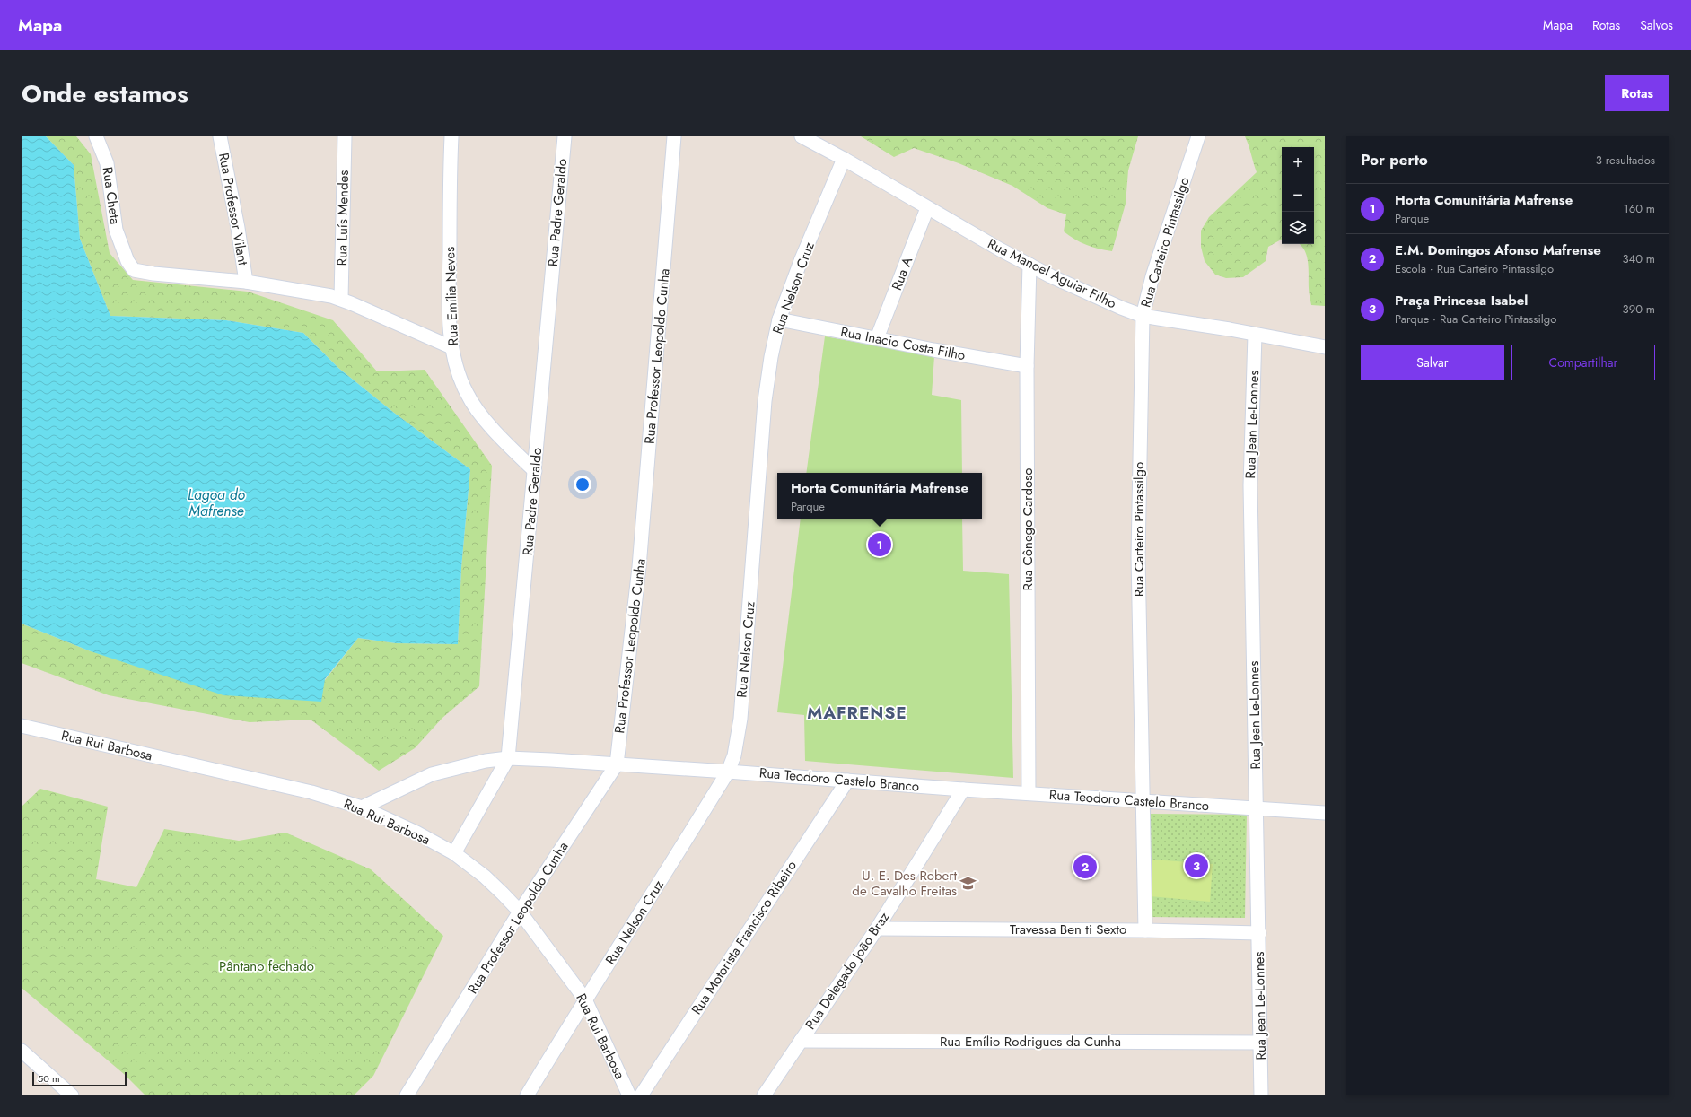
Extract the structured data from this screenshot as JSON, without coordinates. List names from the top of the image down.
{
  "streets": {
    "street": [
      "Rua Cheta",
      "Rua Professor Vilant",
      "Rua Padre Geraldo",
      "Rua Luís Mendes",
      "Rua Carteiro Pintassilgo",
      "Rua A",
      "Rua Manoel Aguiar Filho",
      "Rua Nelson Cruz",
      "Rua Emília Neves",
      "Rua Inacio Costa Filho",
      "Rua Professor Leopoldo Cunha",
      "Rua Jean Le-Lonnes",
      "Rua Cônego Cardoso",
      "Rua Rui Barbosa",
      "Rua Teodoro Castelo Branco",
      "Travessa Ben ti Sexto",
      "Rua Motorista Francisco Ribeiro",
      "Rua Delegado João Braz",
      "Rua Emílio Rodrigues da Cunha"
    ]
  },
  "crossings": [
    ["Rua Cheta", "Rua Professor Vilant"],
    ["Rua Cheta", "Rua Luís Mendes"],
    ["Rua Cheta", "Rua Emília Neves"],
    ["Rua Padre Geraldo", "Rua Emília Neves"],
    ["Rua Padre Geraldo", "Rua Rui Barbosa"],
    ["Rua Padre Geraldo", "Rua Teodoro Castelo Branco"],
    ["Rua Carteiro Pintassilgo", "Rua Manoel Aguiar Filho"],
    ["Rua Carteiro Pintassilgo", "Rua Teodoro Castelo Branco"],
    ["Rua Carteiro Pintassilgo", "Travessa Ben ti Sexto"],
    ["Rua A", "Rua Manoel Aguiar Filho"],
    ["Rua A", "Rua Inacio Costa Filho"],
    ["Rua Manoel Aguiar Filho", "Rua Nelson Cruz"],
    ["Rua Manoel Aguiar Filho", "Rua Jean Le-Lonnes"],
    ["Rua Manoel Aguiar Filho", "Rua Cônego Cardoso"],
    ["Rua Nelson Cruz", "Rua Inacio Costa Filho"],
    ["Rua Nelson Cruz", "Rua Rui Barbosa"],
    ["Rua Nelson Cruz", "Rua Teodoro Castelo Branco"],
    ["Rua Inacio Costa Filho", "Rua Cônego Cardoso"],
    ["Rua Professor Leopoldo Cunha", "Rua Rui Barbosa"],
    ["Rua Professor Leopoldo Cunha", "Rua Teodoro Castelo Branco"],
    ["Rua Jean Le-Lonnes", "Rua Teodoro Castelo Branco"],
    ["Rua Jean Le-Lonnes", "Travessa Ben ti Sexto"],
    ["Rua Jean Le-Lonnes", "Rua Emílio Rodrigues da Cunha"],
    ["Rua Cônego Cardoso", "Rua Teodoro Castelo Branco"],
    ["Rua Rui Barbosa", "Rua Teodoro Castelo Branco"],
    ["Rua Teodoro Castelo Branco", "Rua Motorista Francisco Ribeiro"],
    ["Rua Teodoro Castelo Branco", "Rua Delegado João Braz"],
    ["Travessa Ben ti Sexto", "Rua Delegado João Braz"],
    ["Rua Delegado João Braz", "Rua Emílio Rodrigues da Cunha"]
  ],
  "districts": ["MAFRENSE"],
  "water": ["Lagoa do Mafrense"],
  "parks": ["Pântano fechado"],
  "places": {
    "school or university": ["U. E. Des Robert de Cavalho Freitas"]
  },
  "scale_bar": "50 m",
  "page": {
    "header": "Mapa",
    "nav": ["Mapa", "Rotas", "Salvos"],
    "title": "Onde estamos",
    "buttons": [
      "Rotas",
      ["Salvar", "Compartilhar"]
    ],
    "heading": ["Por perto", "3 resultados"],
    "map_buttons": ["+", "−"],
    "list": [
      {
        "mark": "1",
        "name": "Horta Comunitária Mafrense",
        "note": "Parque",
        "value": "160 m"
      },
      {
        "mark": "2",
        "name": "E.M. Domingos Afonso Mafrense",
        "note": "Escola · Rua Carteiro Pintassilgo",
        "value": "340 m"
      },
      {
        "mark": "3",
        "name": "Praça Princesa Isabel",
        "note": "Parque · Rua Carteiro Pintassilgo",
        "value": "390 m"
      }
    ],
    "popup": ["Horta Comunitária Mafrense", "Parque"],
    "pins": ["1", "3", "2"],
    "scale": "50 m"
  }
}
